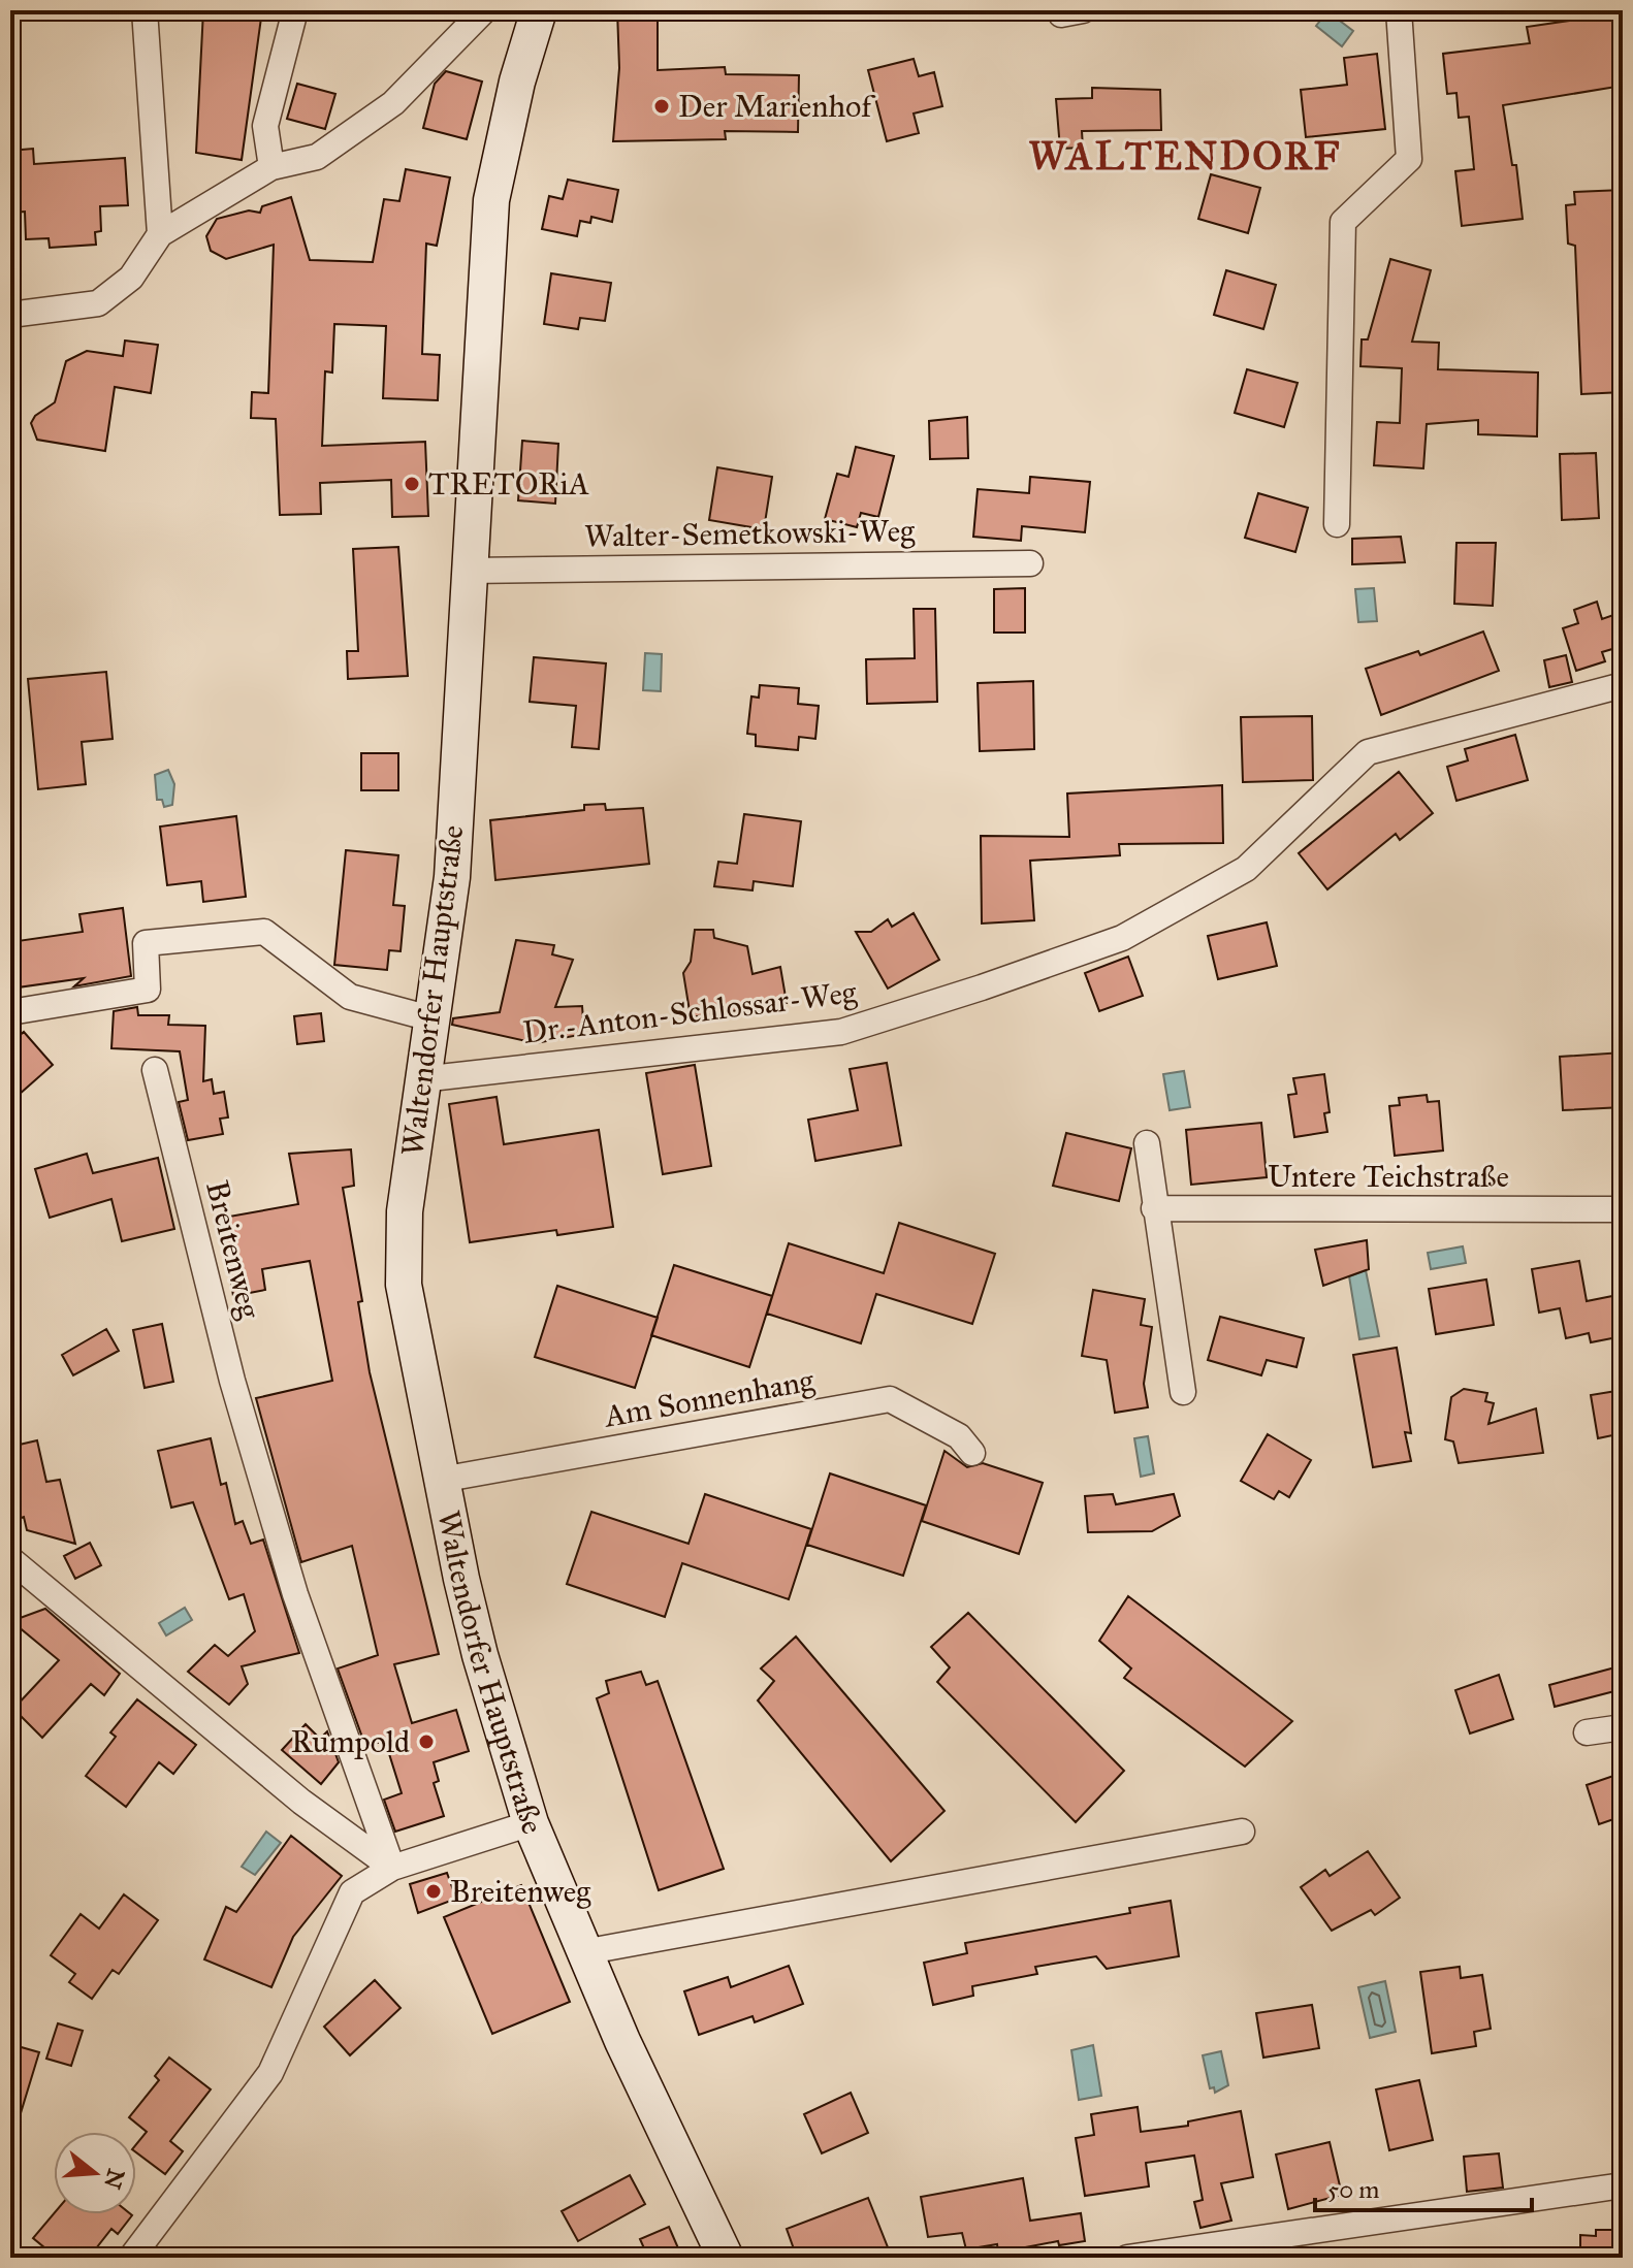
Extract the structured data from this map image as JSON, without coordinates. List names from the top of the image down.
{
  "streets": {
    "main road": ["Waltendorfer Hauptstraße"],
    "street": [
      "Walter-Semetkowski-Weg",
      "Dr.-Anton-Schlossar-Weg",
      "Untere Teichstraße",
      "Breitenweg",
      "Am Sonnenhang"
    ]
  },
  "crossings": [
    ["Walter-Semetkowski-Weg", "Waltendorfer Hauptstraße"],
    ["Waltendorfer Hauptstraße", "Dr.-Anton-Schlossar-Weg"],
    ["Waltendorfer Hauptstraße", "Am Sonnenhang"]
  ],
  "districts": ["WALTENDORF"],
  "places": [
    "Der Marienhof",
    "TRETORiA",
    "Rumpold",
    "Breitenweg"
  ],
  "scale_bar": "50 m",
  "north": "right"
}
